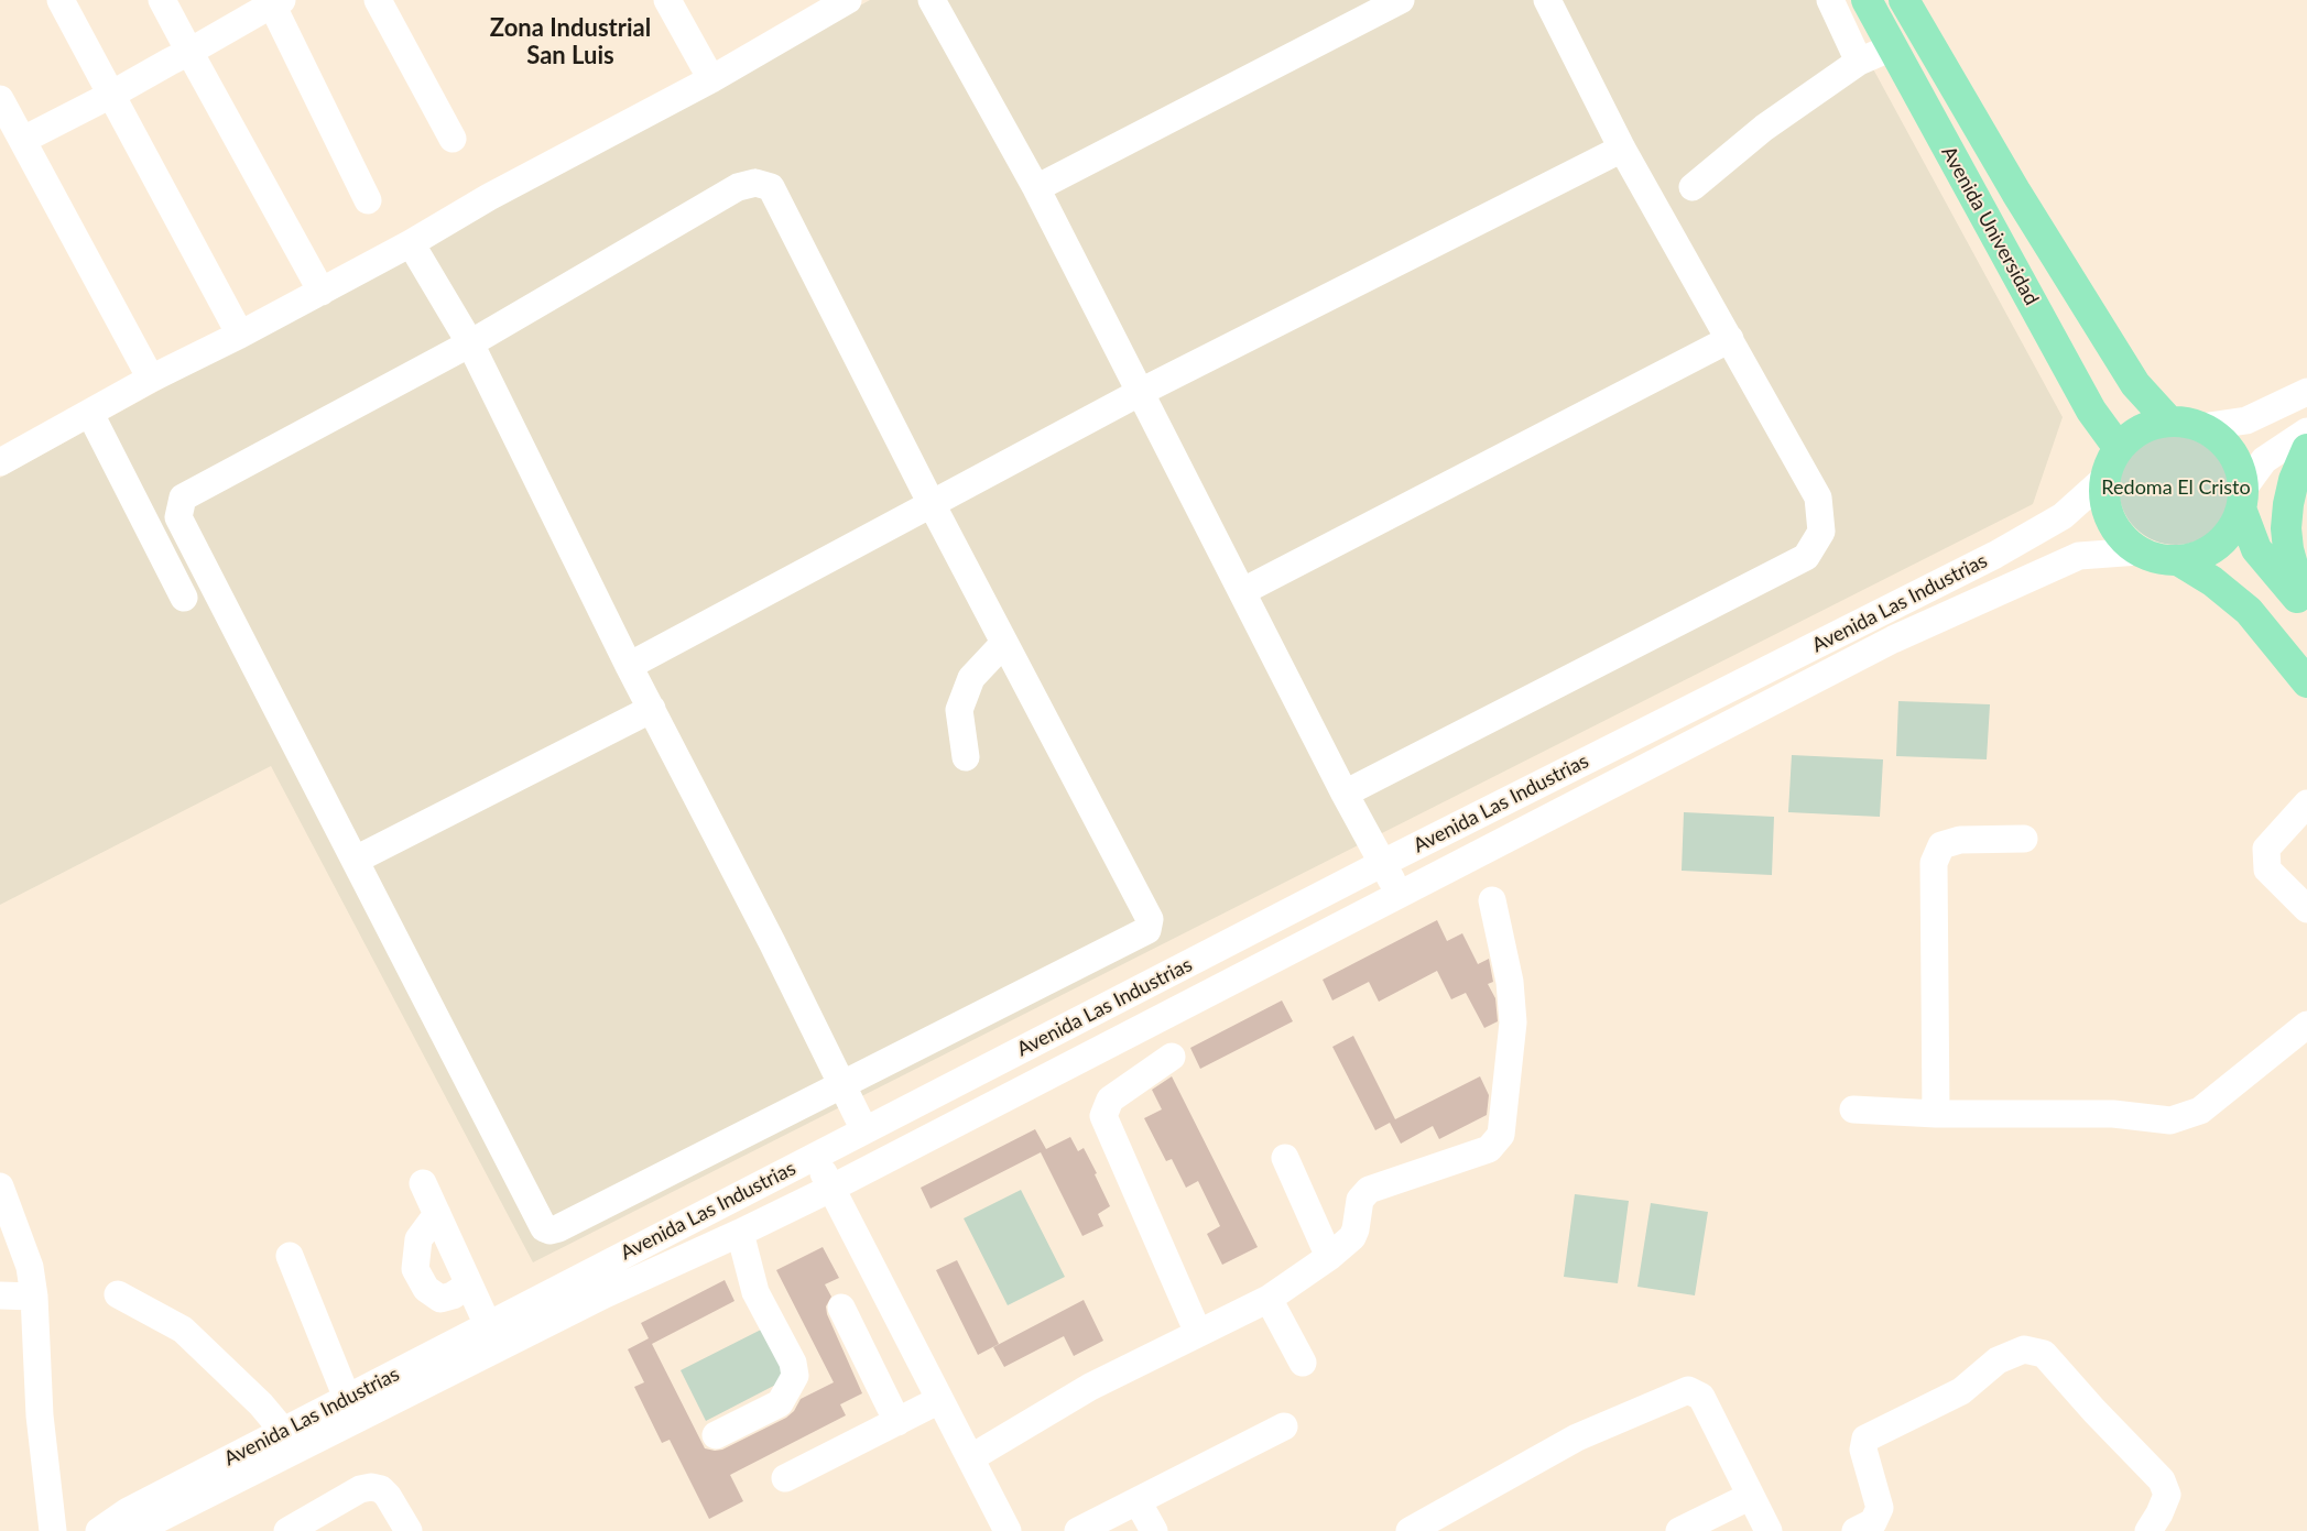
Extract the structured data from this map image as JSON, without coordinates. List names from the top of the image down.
{
  "streets": {
    "main road": ["Avenida Universidad"],
    "street": ["Avenida Las Industrias"]
  },
  "crossings": [
    ["Avenida Universidad", "Avenida Las Industrias"]
  ],
  "districts": ["Zona Industrial San Luis"],
  "parks": ["Redoma El Cristo"]
}
